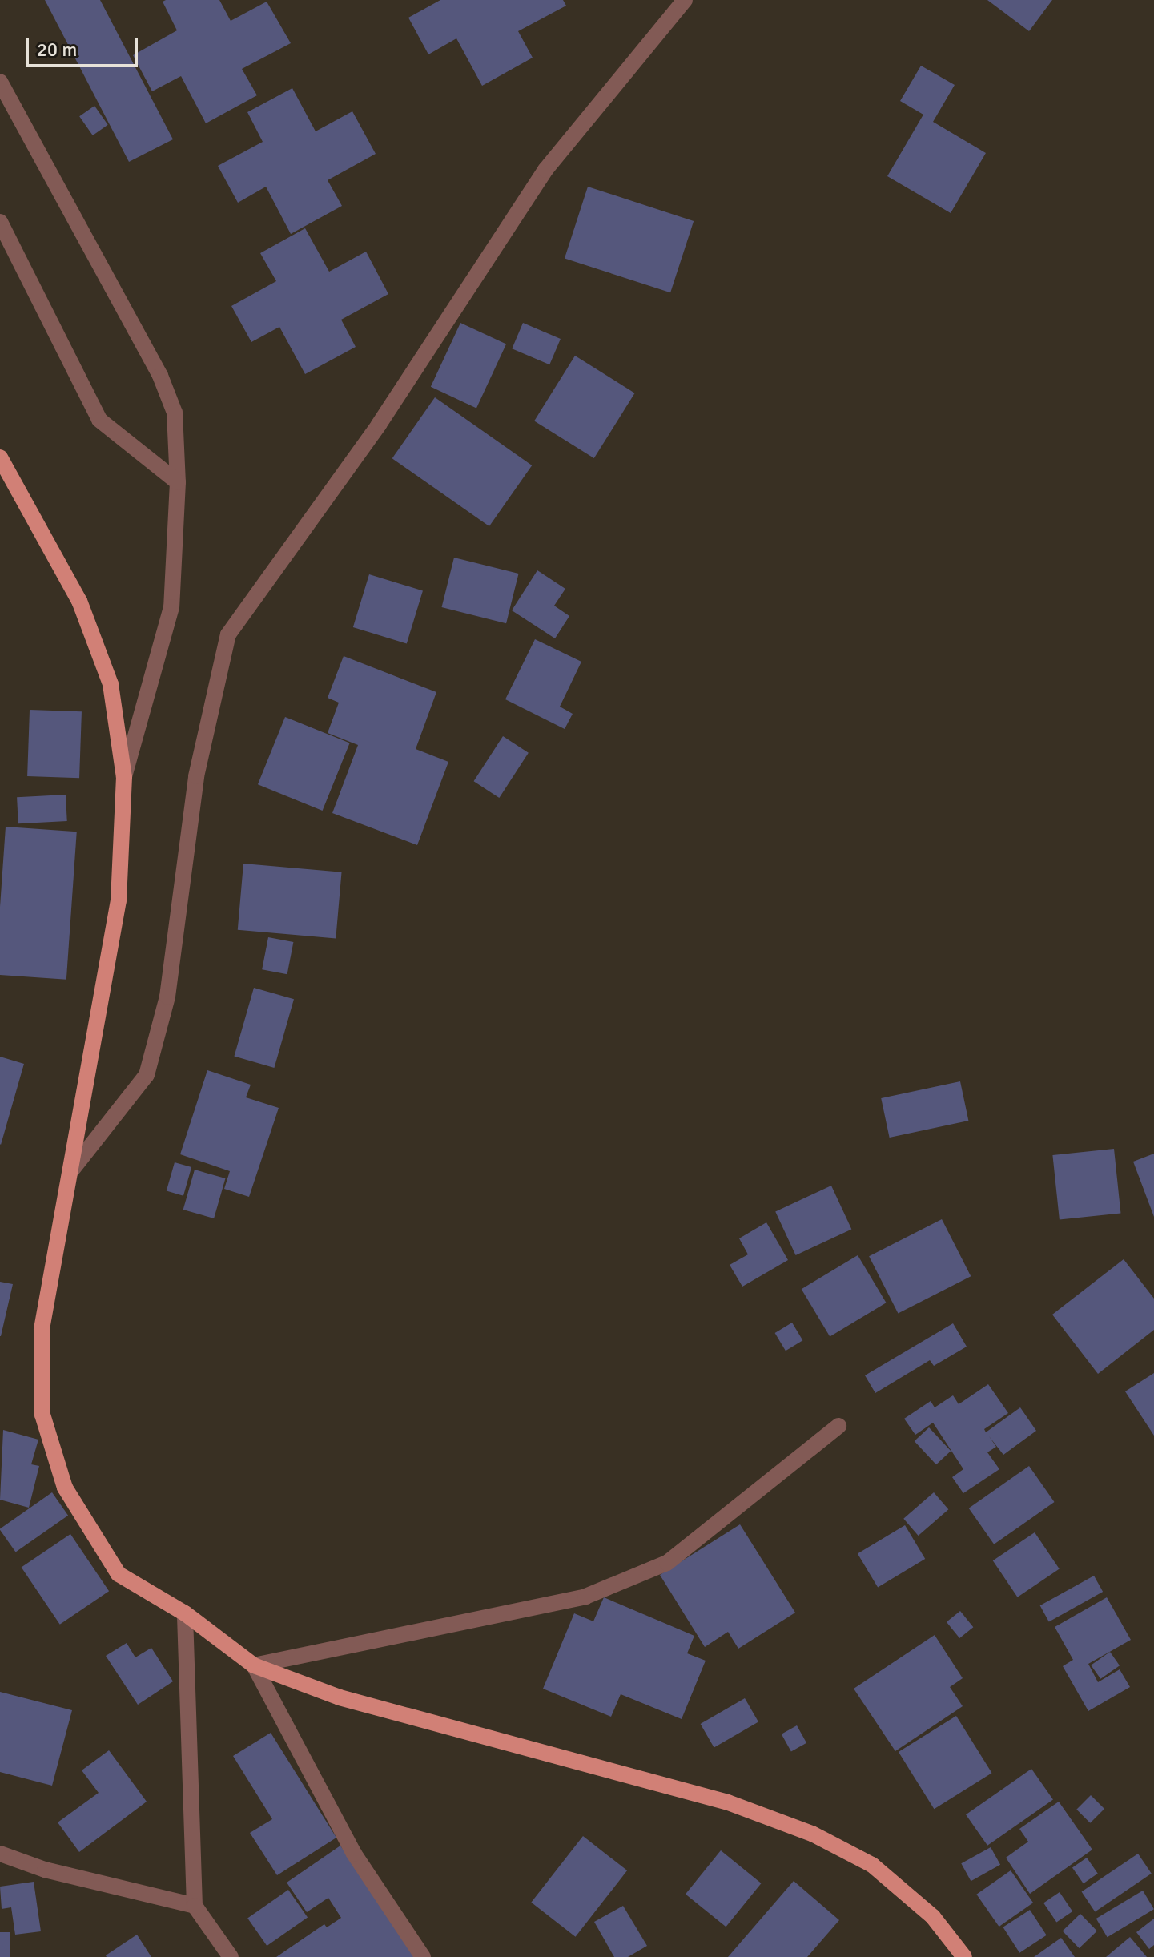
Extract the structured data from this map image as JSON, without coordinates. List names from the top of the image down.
{
  "scale_bar": "20 m"
}
